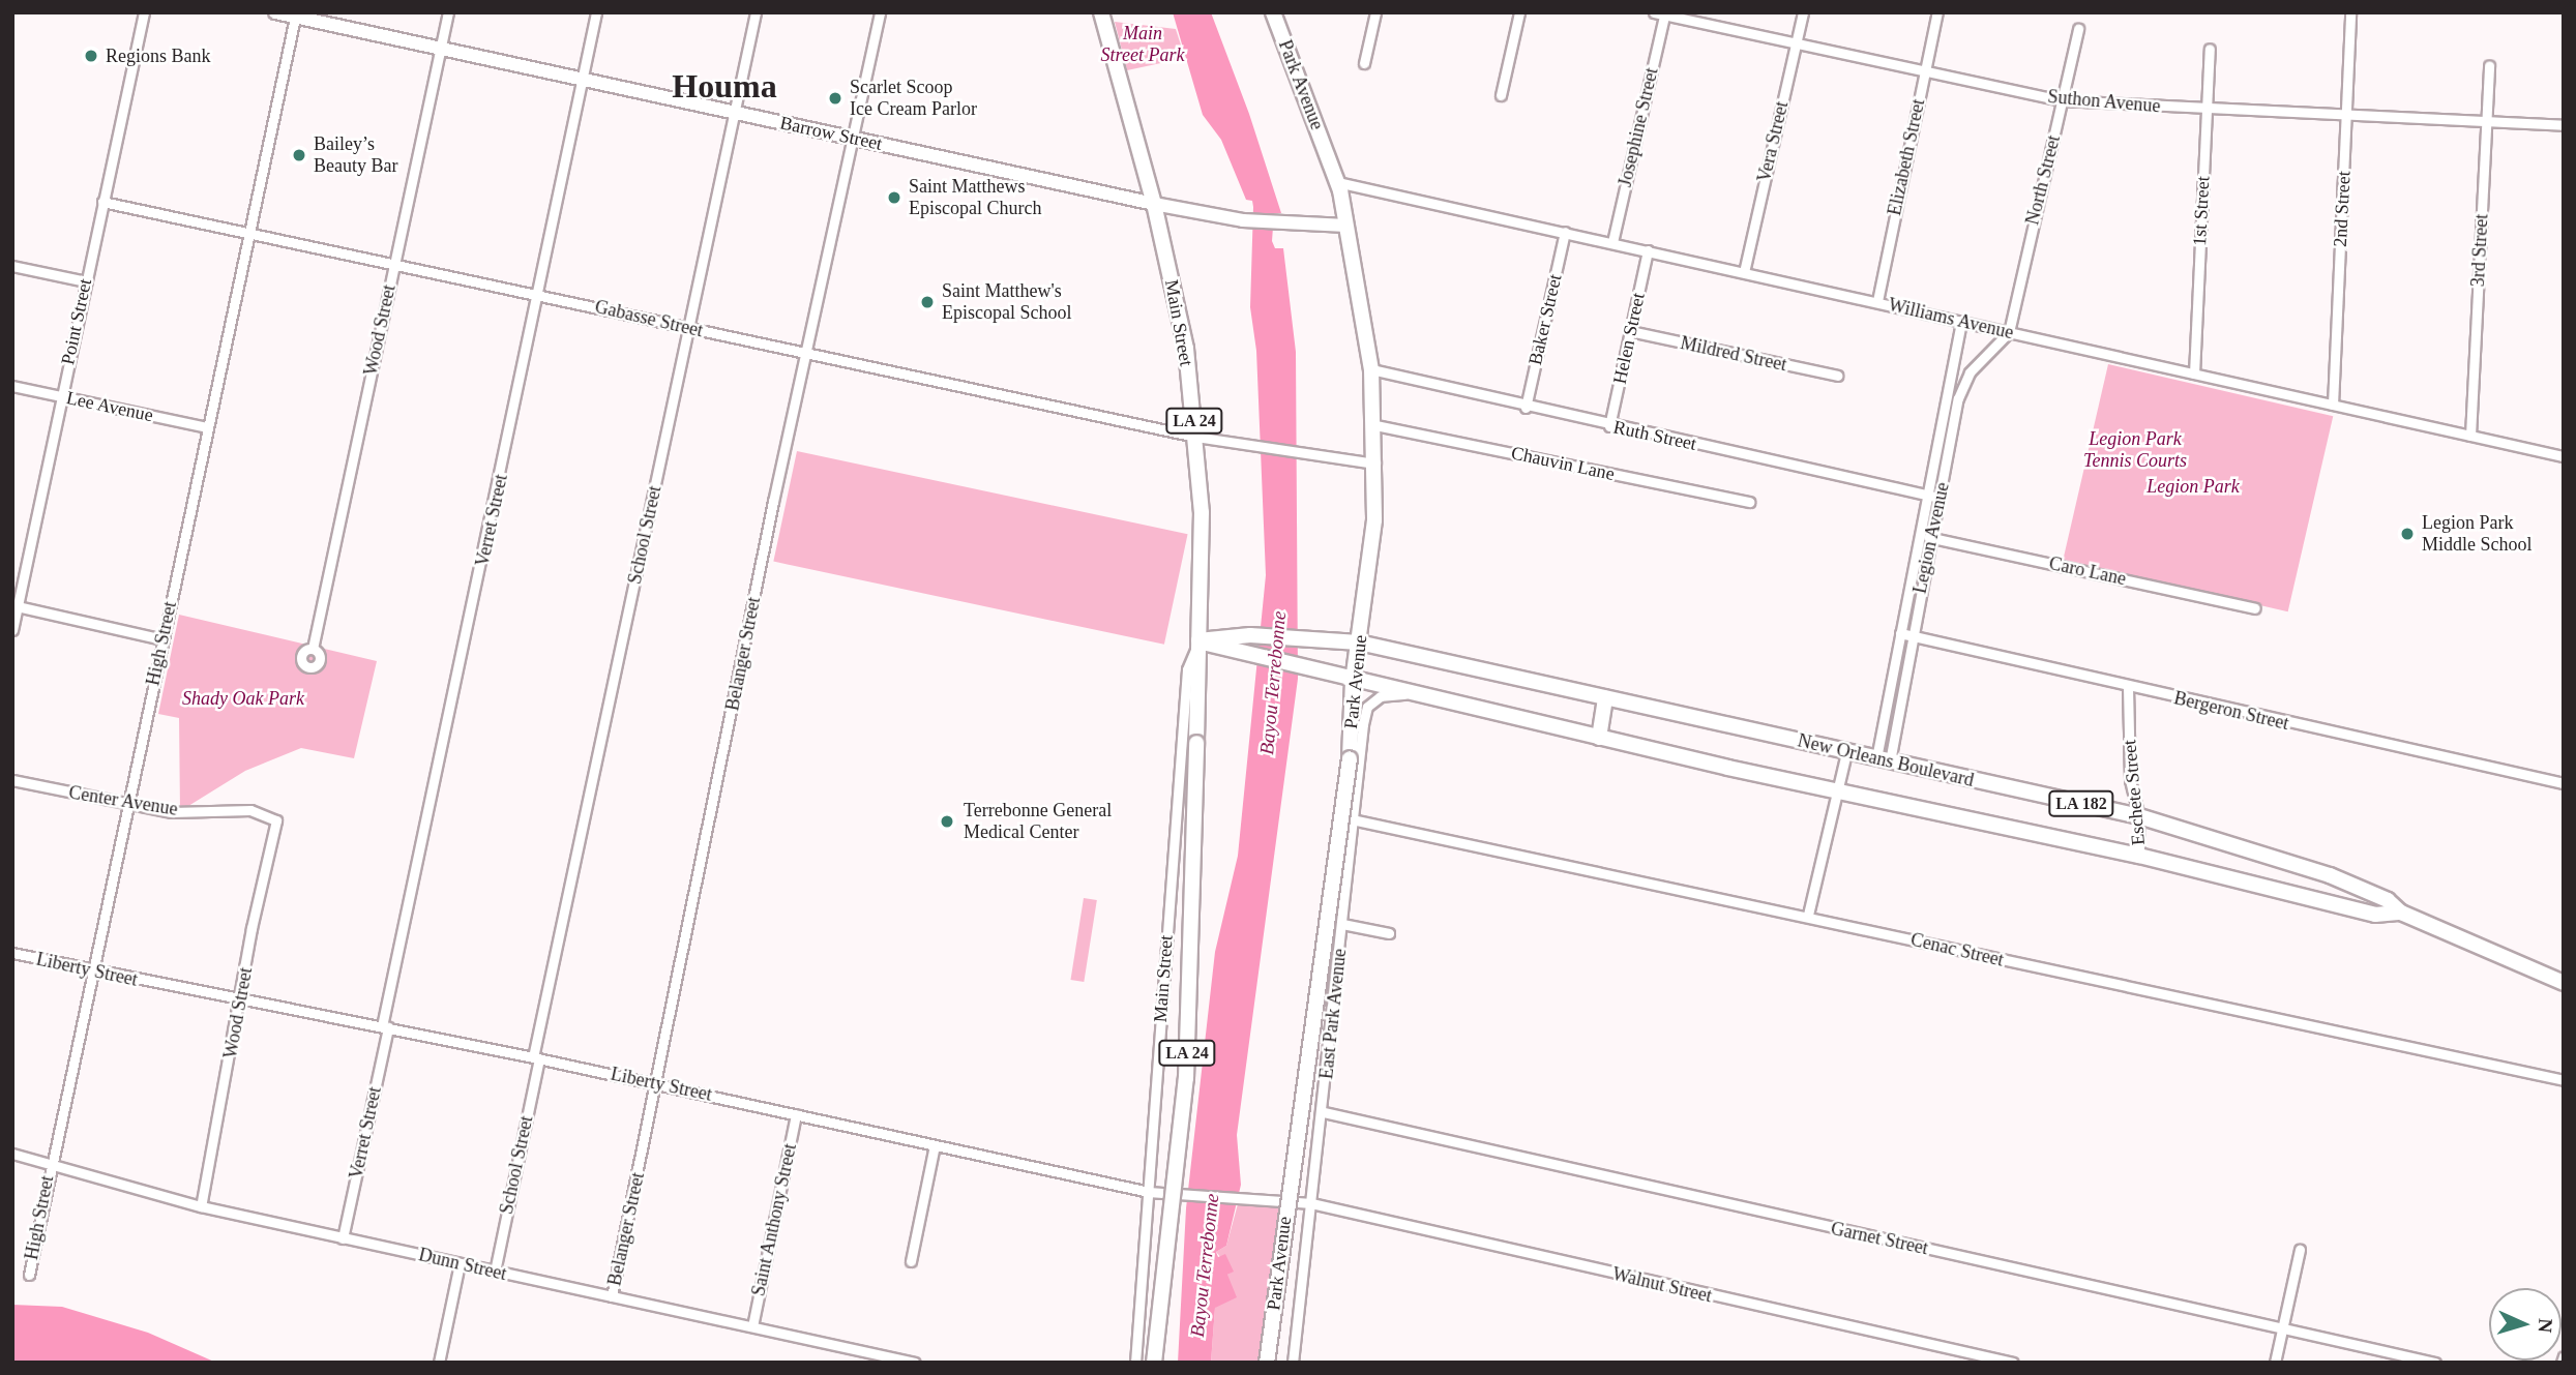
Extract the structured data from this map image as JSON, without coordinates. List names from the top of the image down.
{
  "streets": {
    "main road": [
      "Park Avenue",
      "Barrow Street",
      "Main Street",
      "LA 24",
      "New Orleans Boulevard",
      "LA 182"
    ],
    "street": [
      "Suthon Avenue",
      "Josephine Street",
      "Vera Street",
      "Elizabeth Street",
      "North Street",
      "2nd Street",
      "1st Street",
      "3rd Street",
      "Gabasse Street",
      "Williams Avenue",
      "Baker Street",
      "Point Street",
      "Wood Street",
      "Helen Street",
      "Mildred Street",
      "Lee Avenue",
      "Ruth Street",
      "Chauvin Lane",
      "Verret Street",
      "School Street",
      "Legion Avenue",
      "Caro Lane",
      "High Street",
      "Belanger Street",
      "Bergeron Street",
      "Eschete Street",
      "Center Avenue",
      "Cenac Street",
      "Liberty Street",
      "East Park Avenue",
      "Saint Anthony Street",
      "Garnet Street",
      "Dunn Street",
      "Walnut Street"
    ]
  },
  "crossings": [
    ["Park Avenue", "Barrow Street"],
    ["Park Avenue", "Gabasse Street"],
    ["Park Avenue", "Williams Avenue"],
    ["Park Avenue", "Ruth Street"],
    ["Park Avenue", "Chauvin Lane"],
    ["Park Avenue", "New Orleans Boulevard"],
    ["Park Avenue", "LA 182"],
    ["Suthon Avenue", "Josephine Street"],
    ["Suthon Avenue", "Vera Street"],
    ["Suthon Avenue", "Elizabeth Street"],
    ["Suthon Avenue", "North Street"],
    ["Suthon Avenue", "2nd Street"],
    ["Suthon Avenue", "1st Street"],
    ["Suthon Avenue", "3rd Street"],
    ["Josephine Street", "Williams Avenue"],
    ["Barrow Street", "Main Street"],
    ["Barrow Street", "Wood Street"],
    ["Barrow Street", "Verret Street"],
    ["Barrow Street", "School Street"],
    ["Barrow Street", "High Street"],
    ["Barrow Street", "Belanger Street"],
    ["Vera Street", "Williams Avenue"],
    ["Elizabeth Street", "Williams Avenue"],
    ["North Street", "Williams Avenue"],
    ["North Street", "Legion Avenue"],
    ["2nd Street", "Williams Avenue"],
    ["1st Street", "Williams Avenue"],
    ["3rd Street", "Williams Avenue"],
    ["Gabasse Street", "Point Street"],
    ["Gabasse Street", "Main Street"],
    ["Gabasse Street", "Wood Street"],
    ["Gabasse Street", "Verret Street"],
    ["Gabasse Street", "School Street"],
    ["Gabasse Street", "High Street"],
    ["Gabasse Street", "Belanger Street"],
    ["Williams Avenue", "Baker Street"],
    ["Williams Avenue", "Helen Street"],
    ["Williams Avenue", "Legion Avenue"],
    ["Baker Street", "Ruth Street"],
    ["Point Street", "Lee Avenue"],
    ["Main Street", "LA 182"],
    ["Main Street", "Liberty Street"],
    ["Wood Street", "Center Avenue"],
    ["Wood Street", "Liberty Street"],
    ["Wood Street", "Dunn Street"],
    ["Helen Street", "Mildred Street"],
    ["Helen Street", "Ruth Street"],
    ["Lee Avenue", "High Street"],
    ["Ruth Street", "Legion Avenue"],
    ["Verret Street", "Liberty Street"],
    ["Verret Street", "Dunn Street"],
    ["School Street", "Liberty Street"],
    ["School Street", "Dunn Street"],
    ["Legion Avenue", "Caro Lane"],
    ["Legion Avenue", "Bergeron Street"],
    ["Legion Avenue", "New Orleans Boulevard"],
    ["High Street", "Center Avenue"],
    ["High Street", "Liberty Street"],
    ["High Street", "Dunn Street"],
    ["Belanger Street", "Liberty Street"],
    ["Belanger Street", "Dunn Street"],
    ["Bergeron Street", "Eschete Street"],
    ["New Orleans Boulevard", "Eschete Street"],
    ["New Orleans Boulevard", "LA 182"],
    ["New Orleans Boulevard", "East Park Avenue"],
    ["Cenac Street", "East Park Avenue"],
    ["Liberty Street", "East Park Avenue"],
    ["Liberty Street", "Saint Anthony Street"],
    ["Liberty Street", "Walnut Street"],
    ["East Park Avenue", "Garnet Street"],
    ["East Park Avenue", "Walnut Street"],
    ["Saint Anthony Street", "Dunn Street"]
  ],
  "districts": ["Houma"],
  "water": ["Bayou Terrebonne"],
  "parks": [
    "Main Street Park",
    "Legion Park Tennis Courts",
    "Legion Park",
    "Shady Oak Park"
  ],
  "places": [
    "Regions Bank",
    "Scarlet Scoop Ice Cream Parlor",
    "Bailey’s Beauty Bar",
    "Saint Matthews Episcopal Church",
    "Saint Matthew's Episcopal School",
    "Legion Park Middle School",
    "Terrebonne General Medical Center"
  ],
  "north": "right"
}
